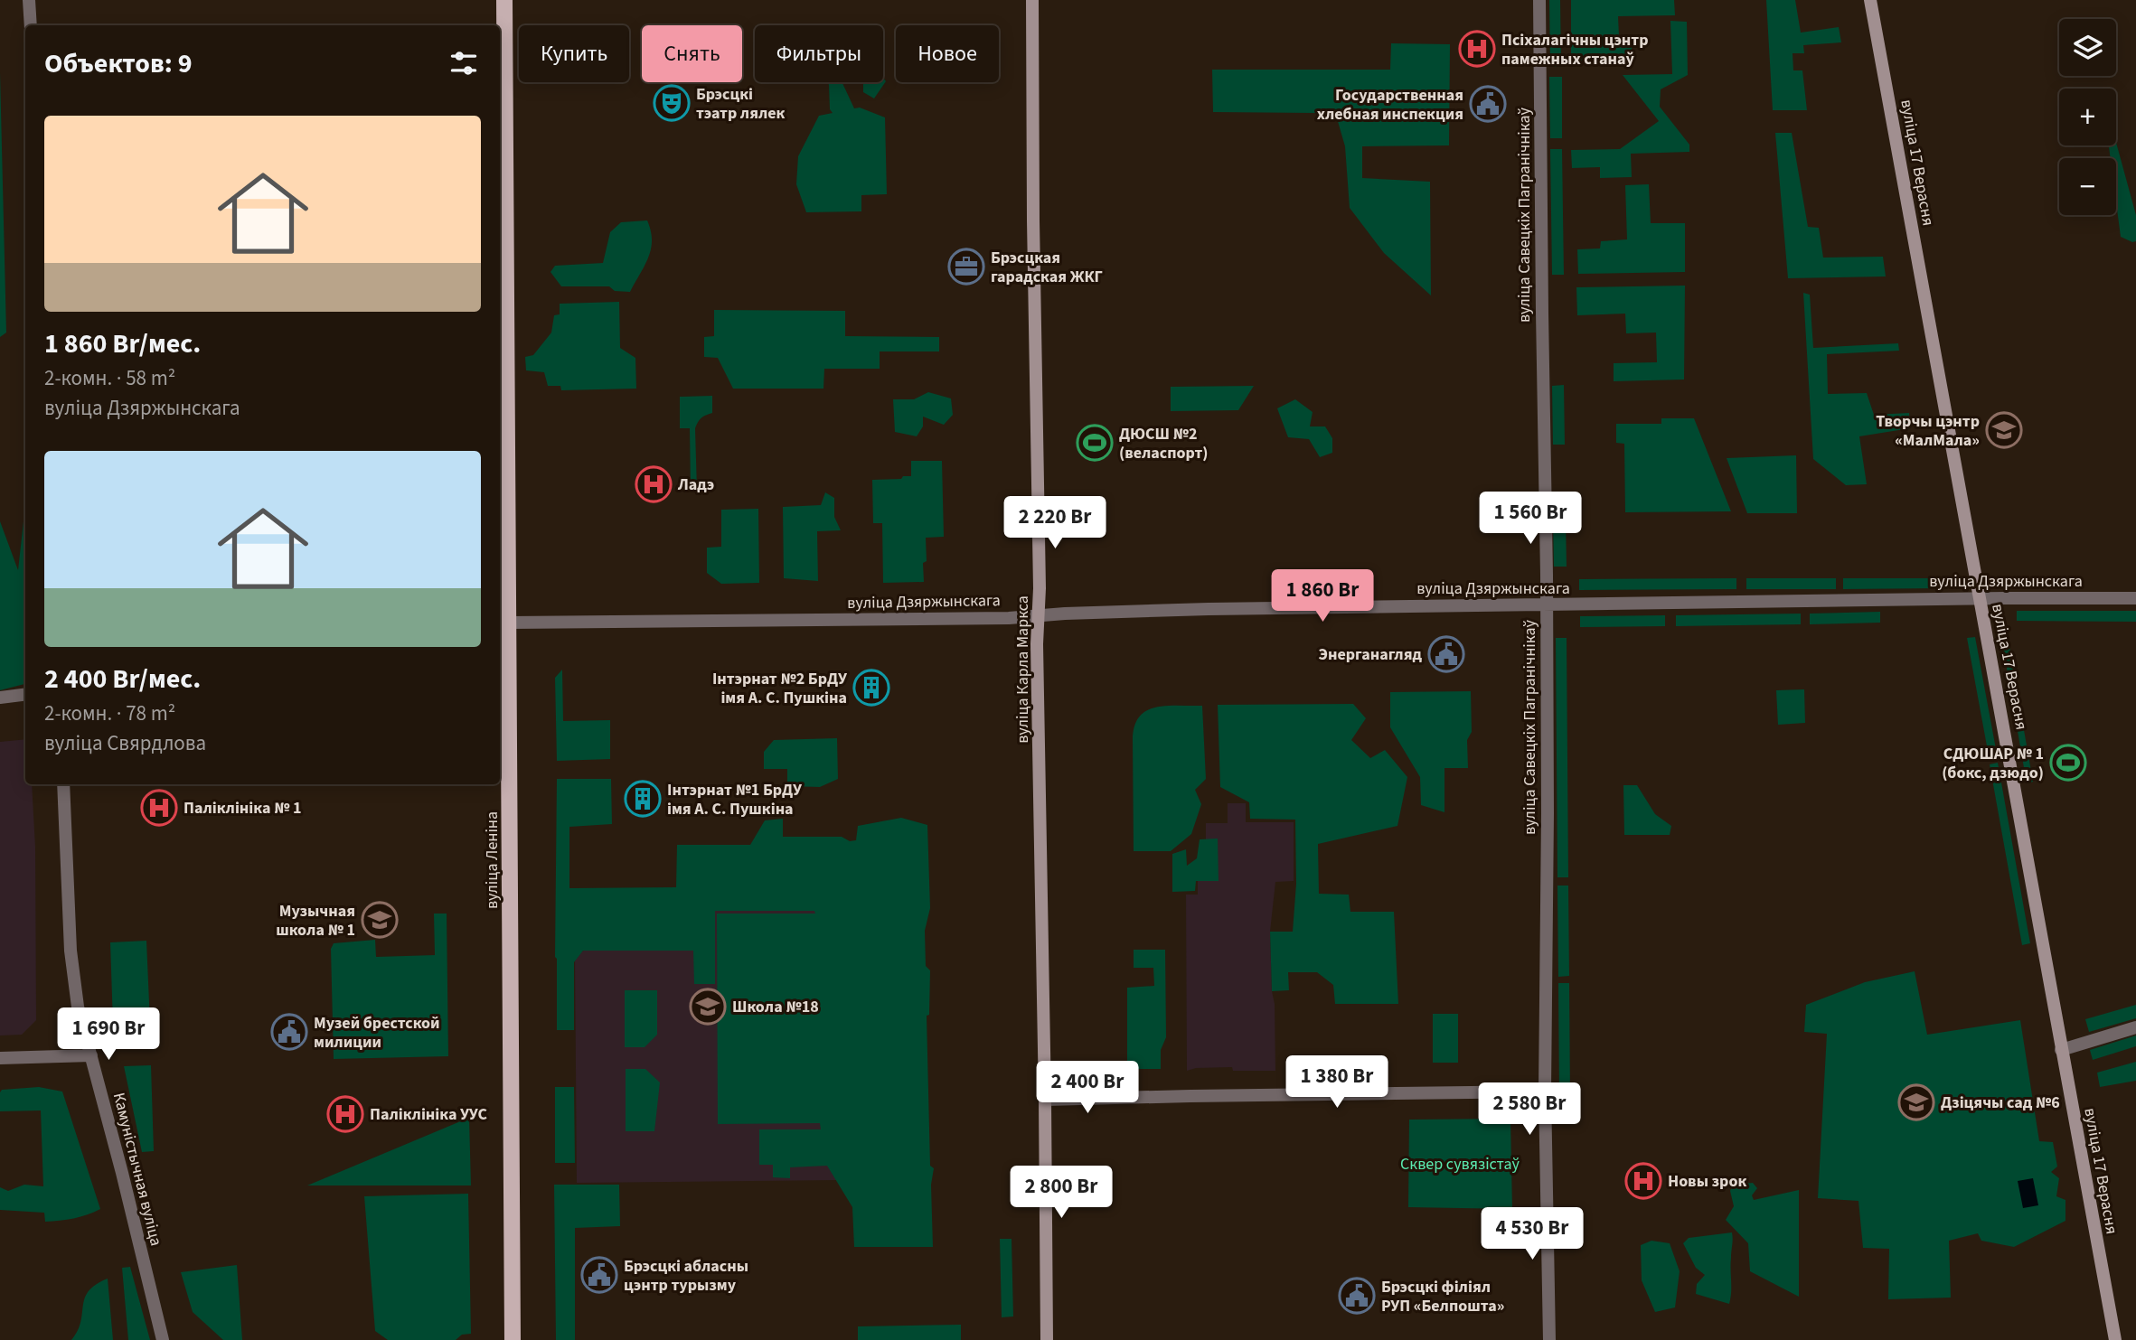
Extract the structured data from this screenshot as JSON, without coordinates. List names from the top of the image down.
{
  "streets": {
    "main road": ["вуліца 17 Верасня", "вуліца Карла Маркса", "вуліца Леніна"],
    "street": ["вуліца Савецкіх Пагранічнікаў", "вуліца Дзяржынскага", "Камуністычная вуліца"]
  },
  "crossings": [
    ["вуліца 17 Верасня", "вуліца Дзяржынскага"],
    ["вуліца Савецкіх Пагранічнікаў", "вуліца Дзяржынскага"],
    ["вуліца Дзяржынскага", "вуліца Карла Маркса"],
    ["вуліца Дзяржынскага", "вуліца Леніна"]
  ],
  "parks": ["Сквер сувязістаў"],
  "places": {
    "hospital": [
      "Псіхалагічны цэнтр памежных станаў",
      "Ладэ",
      "Паліклініка № 1",
      "Паліклініка УУС",
      "Новы зрок"
    ],
    "theatre": ["Брэсцкі тэатр лялек"],
    "public building": [
      "Государственная хлебная инспекция",
      "Энерганагляд",
      "Музей брестской милиции",
      "Брэсцкі абласны цэнтр турызму",
      "Брэсцкі філіял РУП «Белпошта»"
    ],
    "office": ["Брэсцкая гарадская ЖКГ"],
    "school or university": [
      "Творчы цэнтр «МалМала»",
      "Музычная школа № 1",
      "Школа №18",
      "Дзіцячы сад №6"
    ],
    "sports": ["ДЮСШ №2 (веласпорт)", "СДЮШАР № 1 (бокс, дзюдо)"],
    "building": ["Інтэрнат №2 БрДУ імя А. С. Пушкіна", "Інтэрнат №1 БрДУ імя А. С. Пушкіна"]
  },
  "page": {
    "map_buttons": ["+", "−"],
    "chip": [
      "Купить",
      "Снять",
      "Фильтры",
      "Новое"
    ],
    "heading": "Объектов: 9",
    "list": [
      {
        "name": "1 860 Br/мес.",
        "note": "2-комн. · 58 m² · вуліца Дзяржынскага"
      },
      {
        "name": "2 400 Br/мес.",
        "note": "2-комн. · 78 m² · вуліца Свярдлова"
      }
    ],
    "price": [
      "1 560 Br",
      "2 220 Br",
      "1 860 Br",
      "1 690 Br",
      "1 380 Br",
      "2 400 Br",
      "2 580 Br",
      "2 800 Br",
      "4 530 Br"
    ]
  }
}
